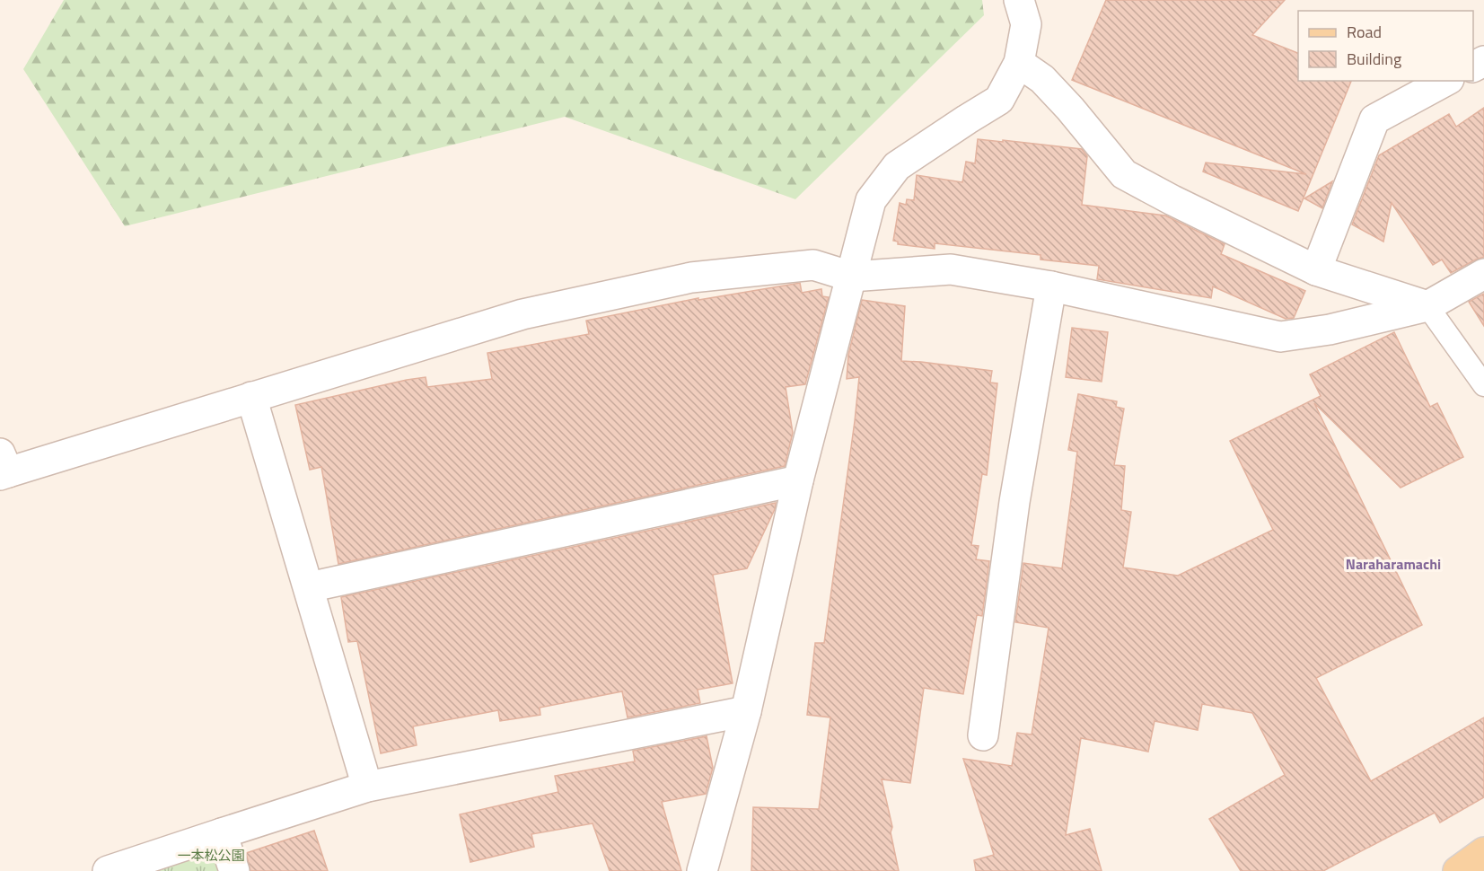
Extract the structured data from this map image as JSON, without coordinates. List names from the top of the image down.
{
  "districts": ["Naraharamachi"],
  "parks": ["一本松公園"],
  "legend": ["Road", "Building"]
}
